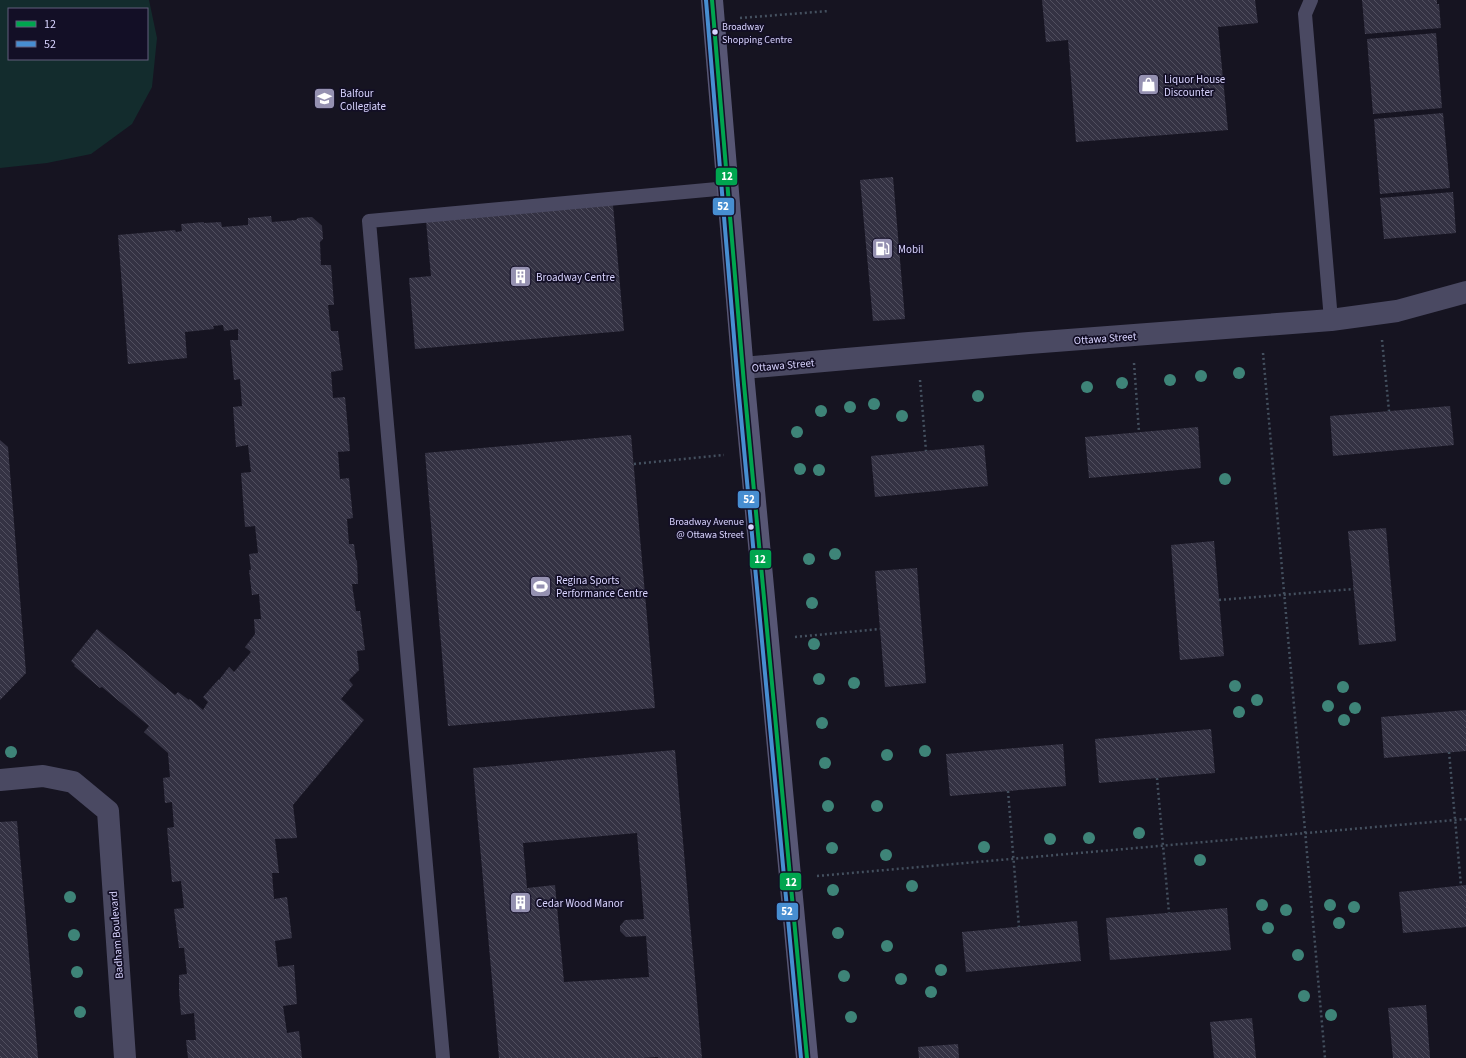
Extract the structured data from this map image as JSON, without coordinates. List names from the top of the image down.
{
  "streets": {
    "street": ["Ottawa Street", "Badham Boulevard"]
  },
  "places": {
    "other": ["Broadway Shopping Centre", "Broadway Avenue @ Ottawa Street"],
    "shop": ["Liquor House Discounter"],
    "school or university": ["Balfour Collegiate"],
    "fuel station": ["Mobil"],
    "building": ["Broadway Centre", "Cedar Wood Manor"],
    "sports": ["Regina Sports Performance Centre"]
  },
  "lines": ["transit line 12", "transit line 52"],
  "legend": ["12", "52"]
}
